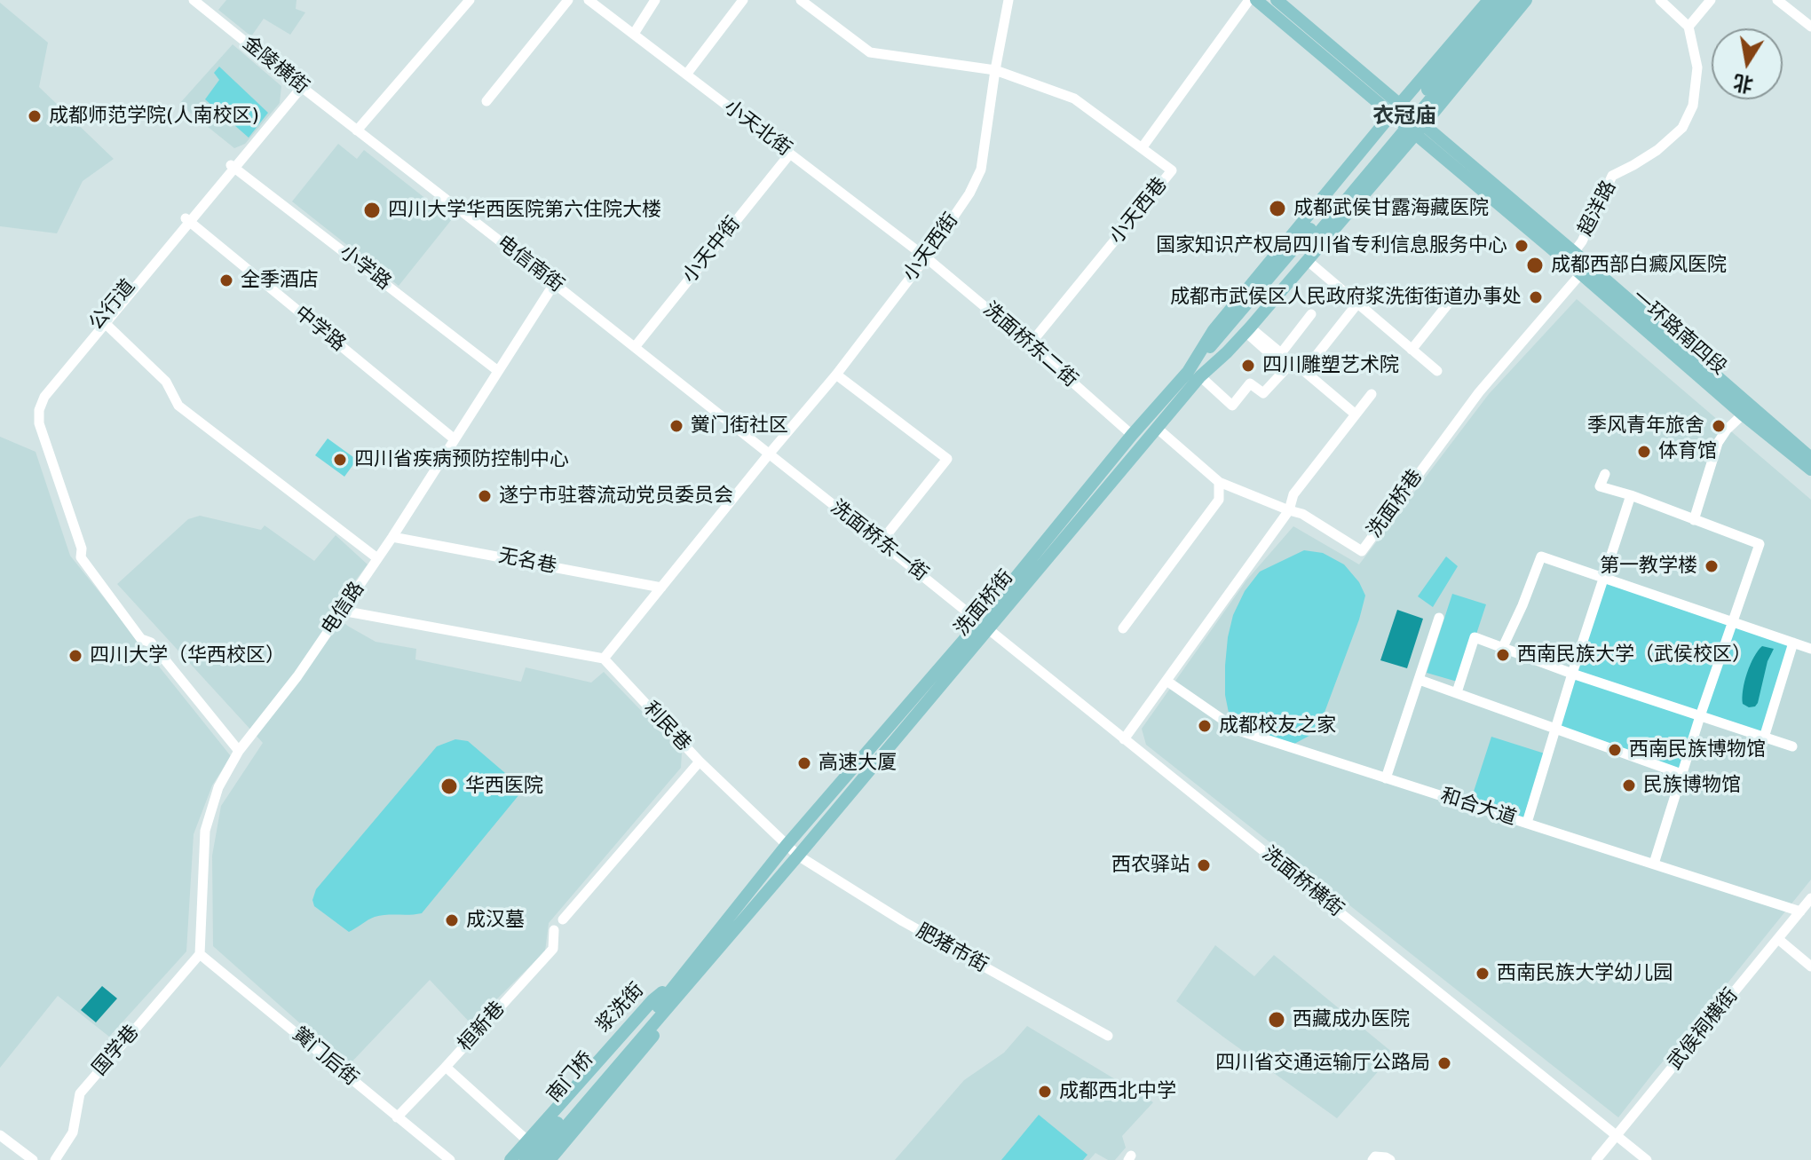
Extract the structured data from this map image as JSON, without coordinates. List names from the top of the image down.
{
  "streets": {
    "main road": [
      "一环路南四段",
      "洗面桥街",
      "浆洗街",
      "南门桥"
    ],
    "street": [
      "金陵横街",
      "小天北街",
      "超洋路",
      "小天西巷",
      "小天西街",
      "小天中街",
      "电信南街",
      "小学路",
      "公行道",
      "中学路",
      "洗面桥东二街",
      "洗面桥巷",
      "洗面桥东一街",
      "无名巷",
      "电信路",
      "利民巷",
      "和合大道",
      "洗面桥横街",
      "肥猪市街",
      "桓新巷",
      "武侯祠横街",
      "国学巷",
      "黉门后街"
    ]
  },
  "crossings": [
    ["金陵横街", "电信南街"],
    ["金陵横街", "公行道"],
    ["小天北街", "小天西街"],
    ["小天北街", "小天中街"],
    ["小天北街", "洗面桥东二街"],
    ["超洋路", "一环路南四段"],
    ["小天西巷", "小天西街"],
    ["小天西巷", "洗面桥东二街"],
    ["小天西街", "电信南街"],
    ["小天西街", "洗面桥东二街"],
    ["小天西街", "洗面桥东一街"],
    ["小天西街", "无名巷"],
    ["小天中街", "电信南街"],
    ["电信南街", "洗面桥东一街"],
    ["电信南街", "电信路"],
    ["小学路", "公行道"],
    ["小学路", "电信路"],
    ["公行道", "中学路"],
    ["公行道", "电信路"],
    ["中学路", "电信路"],
    ["一环路南四段", "洗面桥巷"],
    ["一环路南四段", "洗面桥街"],
    ["洗面桥东二街", "洗面桥街"],
    ["洗面桥东一街", "洗面桥街"],
    ["洗面桥东一街", "洗面桥横街"],
    ["无名巷", "电信路"],
    ["洗面桥街", "利民巷"],
    ["洗面桥街", "洗面桥横街"],
    ["洗面桥街", "肥猪市街"],
    ["洗面桥街", "浆洗街"],
    ["电信路", "国学巷"],
    ["电信路", "黉门后街"],
    ["利民巷", "肥猪市街"],
    ["利民巷", "浆洗街"],
    ["和合大道", "武侯祠横街"],
    ["洗面桥横街", "武侯祠横街"],
    ["肥猪市街", "浆洗街"],
    ["浆洗街", "南门桥"],
    ["桓新巷", "黉门后街"],
    ["国学巷", "黉门后街"]
  ],
  "districts": ["衣冠庙"],
  "places": [
    "成都师范学院(人南校区)",
    "成都武侯甘露海藏医院",
    "四川大学华西医院第六住院大楼",
    "国家知识产权局四川省专利信息服务中心",
    "成都西部白癜风医院",
    "全季酒店",
    "成都市武侯区人民政府浆洗街街道办事处",
    "四川雕塑艺术院",
    "黉门街社区",
    "季风青年旅舍",
    "体育馆",
    "四川省疾病预防控制中心",
    "遂宁市驻蓉流动党员委员会",
    "第一教学楼",
    "西南民族大学（武侯校区）",
    "四川大学（华西校区）",
    "成都校友之家",
    "西南民族博物馆",
    "高速大厦",
    "民族博物馆",
    "华西医院",
    "西农驿站",
    "成汉墓",
    "西南民族大学幼儿园",
    "西藏成办医院",
    "四川省交通运输厅公路局",
    "成都西北中学"
  ],
  "north": "bottom"
}
